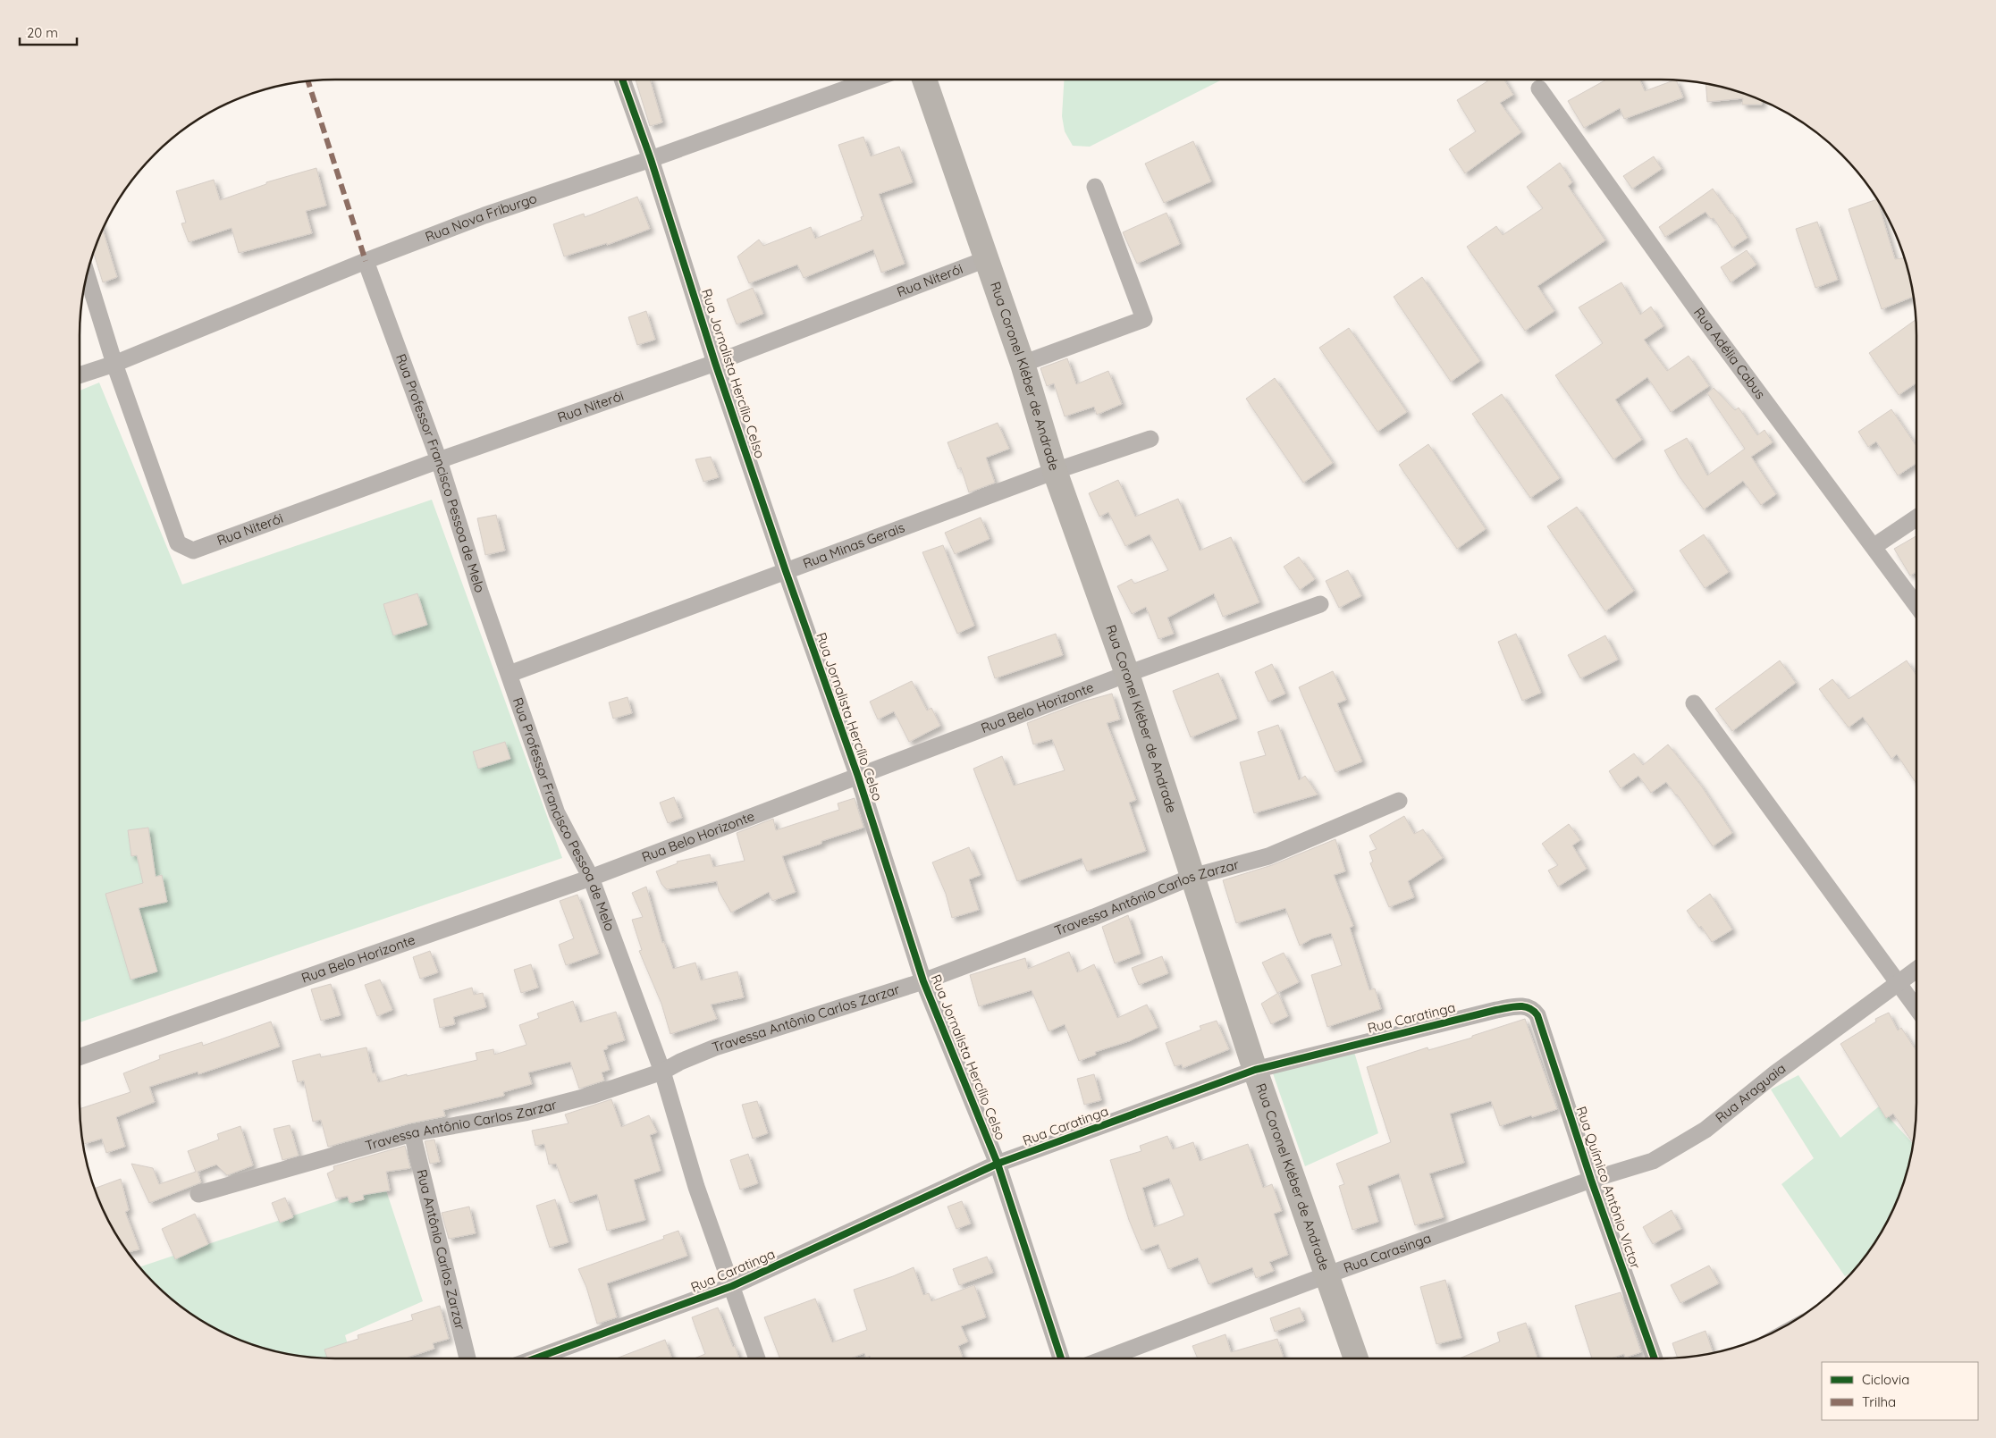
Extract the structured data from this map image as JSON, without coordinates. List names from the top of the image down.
{
  "streets": {
    "main road": ["Rua Coronel Kléber de Andrade"],
    "street": [
      "Rua Nova Friburgo",
      "Rua Niterói",
      "Rua Adélia Cabus",
      "Rua Jornalista Hercílio Celso",
      "Rua Professor Francisco Pessoa de Melo",
      "Rua Minas Gerais",
      "Rua Belo Horizonte",
      "Travessa Antônio Carlos Zarzar",
      "Rua Caratinga",
      "Rua Araguaia",
      "Rua Químico Antônio Victor",
      "Rua Antônio Carlos Zarzar",
      "Rua Carasinga"
    ]
  },
  "crossings": [
    ["Rua Nova Friburgo", "Rua Niterói"],
    ["Rua Nova Friburgo", "Rua Jornalista Hercílio Celso"],
    ["Rua Nova Friburgo", "Rua Professor Francisco Pessoa de Melo"],
    ["Rua Niterói", "Rua Jornalista Hercílio Celso"],
    ["Rua Niterói", "Rua Coronel Kléber de Andrade"],
    ["Rua Niterói", "Rua Professor Francisco Pessoa de Melo"],
    ["Rua Jornalista Hercílio Celso", "Rua Minas Gerais"],
    ["Rua Jornalista Hercílio Celso", "Rua Belo Horizonte"],
    ["Rua Jornalista Hercílio Celso", "Travessa Antônio Carlos Zarzar"],
    ["Rua Jornalista Hercílio Celso", "Rua Caratinga"],
    ["Rua Coronel Kléber de Andrade", "Rua Minas Gerais"],
    ["Rua Coronel Kléber de Andrade", "Rua Belo Horizonte"],
    ["Rua Coronel Kléber de Andrade", "Travessa Antônio Carlos Zarzar"],
    ["Rua Coronel Kléber de Andrade", "Rua Caratinga"],
    ["Rua Coronel Kléber de Andrade", "Rua Carasinga"],
    ["Rua Professor Francisco Pessoa de Melo", "Rua Minas Gerais"],
    ["Rua Professor Francisco Pessoa de Melo", "Rua Belo Horizonte"],
    ["Rua Professor Francisco Pessoa de Melo", "Travessa Antônio Carlos Zarzar"],
    ["Rua Professor Francisco Pessoa de Melo", "Rua Caratinga"],
    ["Travessa Antônio Carlos Zarzar", "Rua Antônio Carlos Zarzar"],
    ["Rua Caratinga", "Rua Químico Antônio Victor"],
    ["Rua Araguaia", "Rua Químico Antônio Victor"],
    ["Rua Araguaia", "Rua Carasinga"],
    ["Rua Químico Antônio Victor", "Rua Carasinga"]
  ],
  "legend": ["Ciclovia", "Trilha"],
  "scale_bar": "20 m"
}
